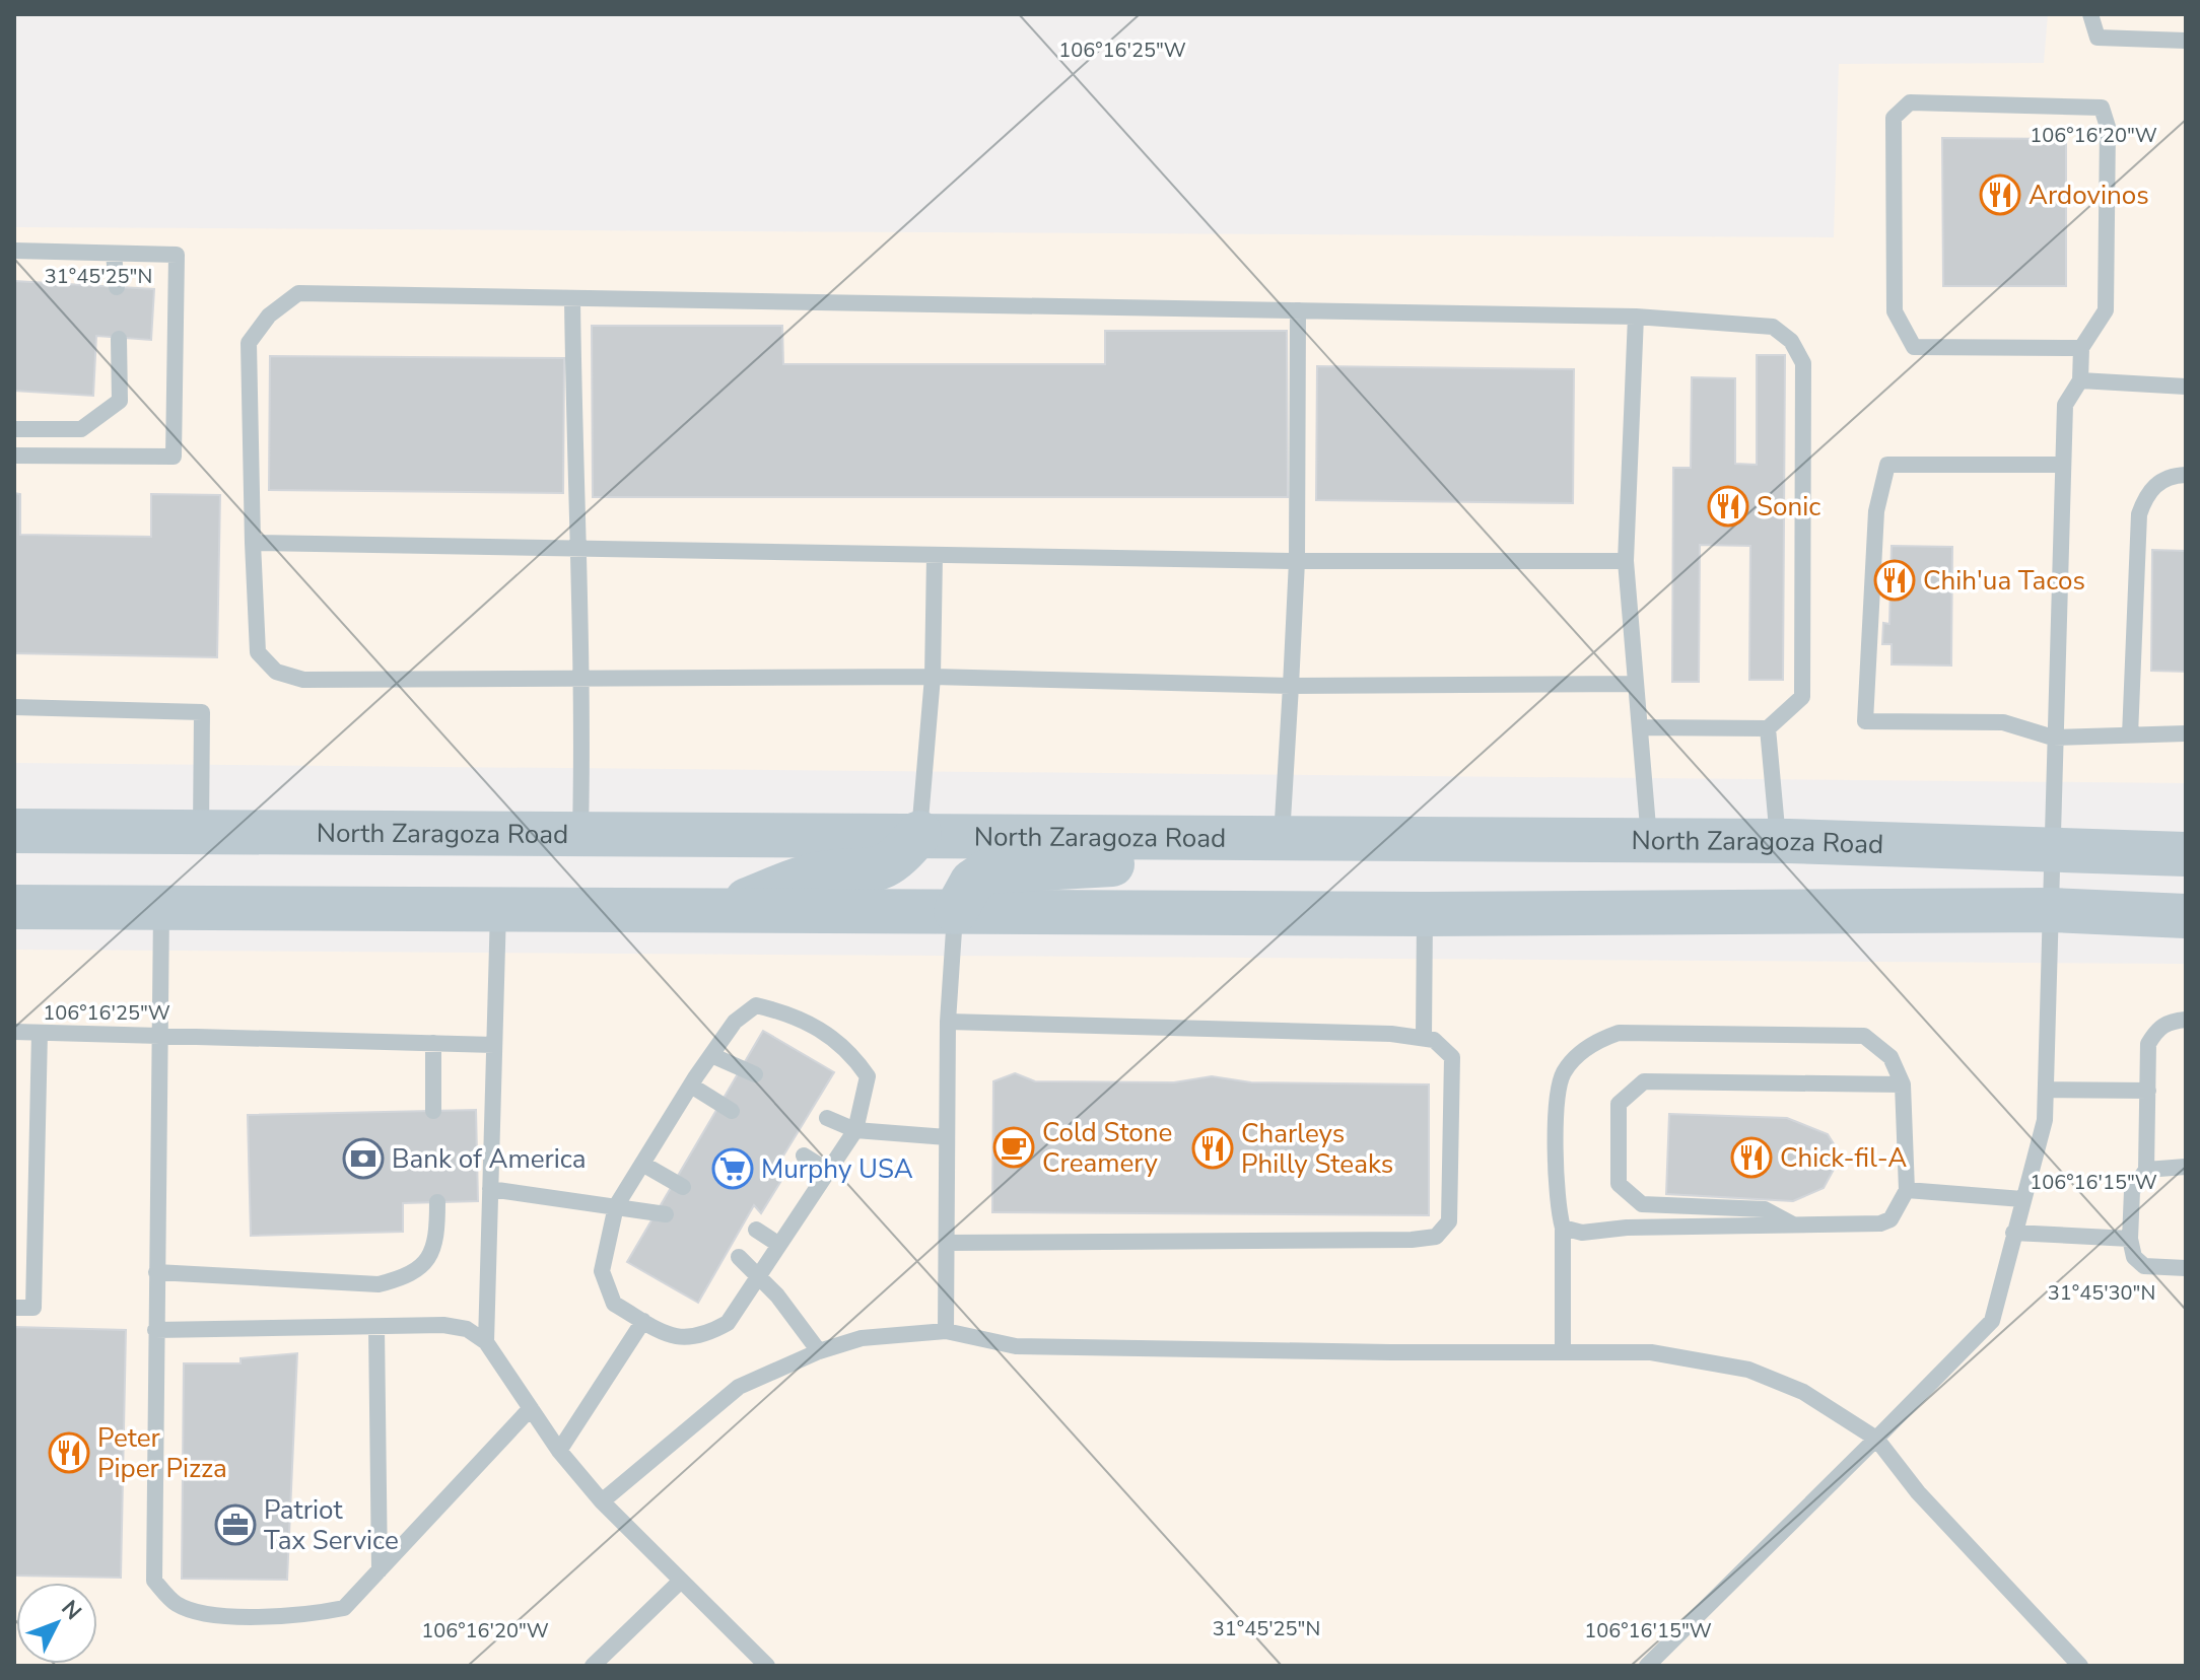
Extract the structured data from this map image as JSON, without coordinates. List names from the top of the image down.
{
  "streets": {
    "main road": ["North Zaragoza Road"]
  },
  "places": {
    "restaurant": [
      "Ardovinos",
      "Sonic",
      "Chih'ua Tacos",
      "Charleys Philly Steaks",
      "Chick-fil-A",
      "Peter Piper Pizza"
    ],
    "cafe": ["Cold Stone Creamery"],
    "bank": ["Bank of America"],
    "supermarket": ["Murphy USA"],
    "office": ["Patriot Tax Service"]
  },
  "north": "top right",
  "coordinates": [
    "106°16'25\"W",
    "106°16'20\"W",
    "31°45'25\"N",
    "106°16'15\"W",
    "31°45'30\"N"
  ]
}
